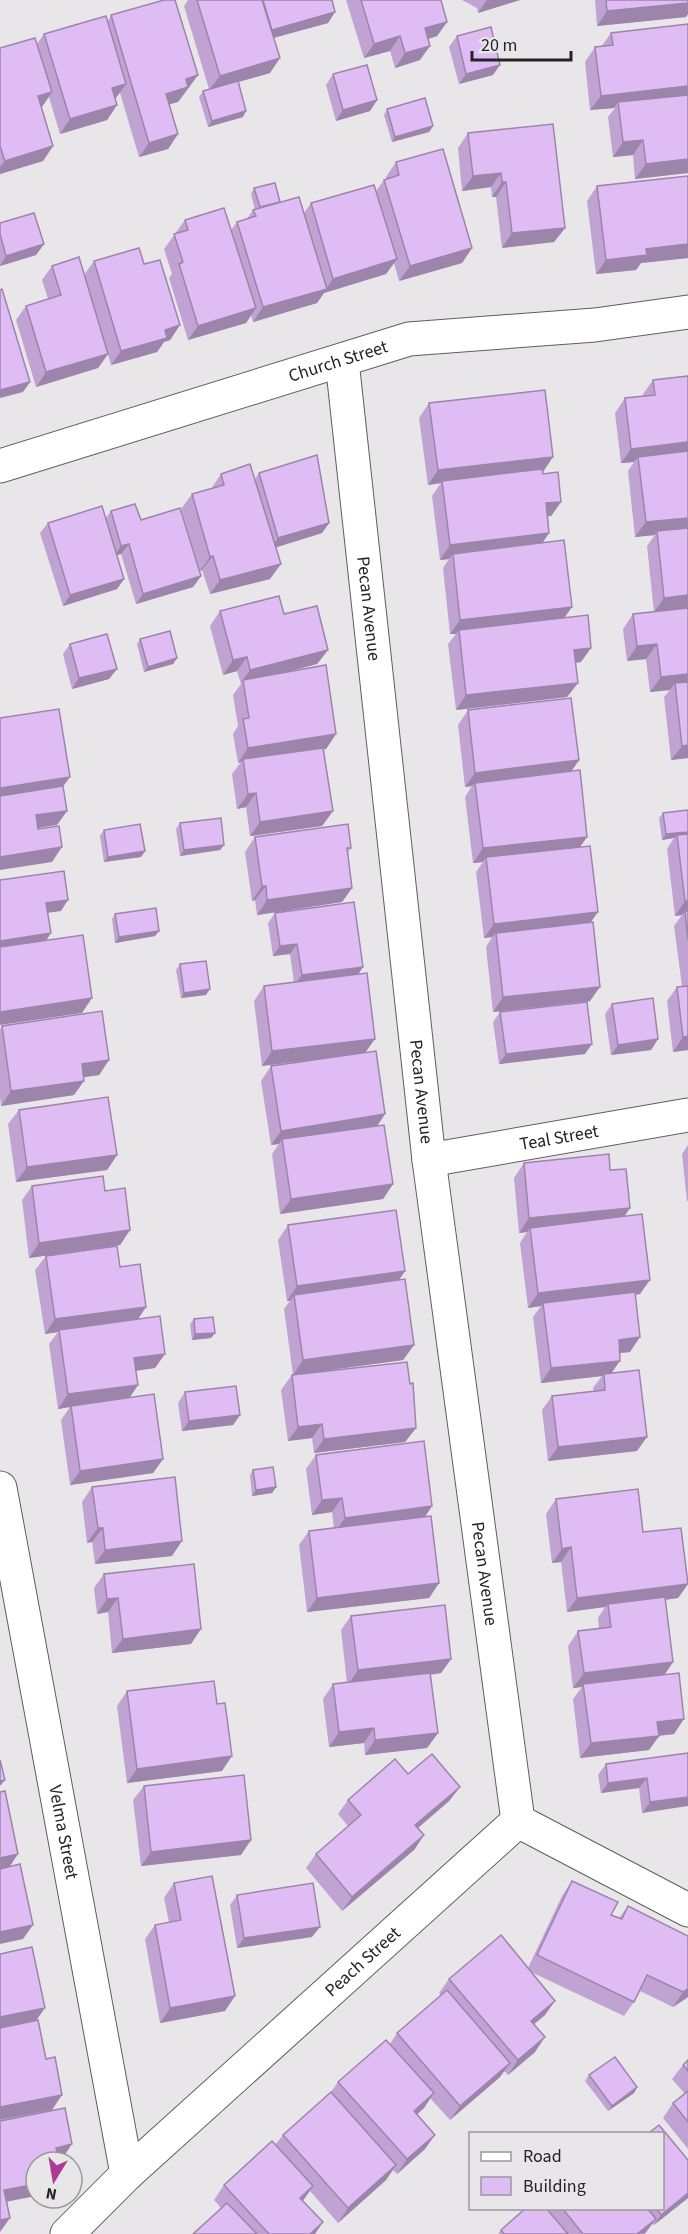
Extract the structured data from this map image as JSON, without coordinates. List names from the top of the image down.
{
  "streets": {
    "street": [
      "Church Street",
      "Pecan Avenue",
      "Teal Street",
      "Velma Street",
      "Peach Street"
    ]
  },
  "crossings": [
    ["Church Street", "Pecan Avenue"],
    ["Pecan Avenue", "Teal Street"],
    ["Pecan Avenue", "Peach Street"],
    ["Velma Street", "Peach Street"]
  ],
  "legend": ["Road", "Building"],
  "scale_bar": "20 m",
  "north": "bottom"
}
